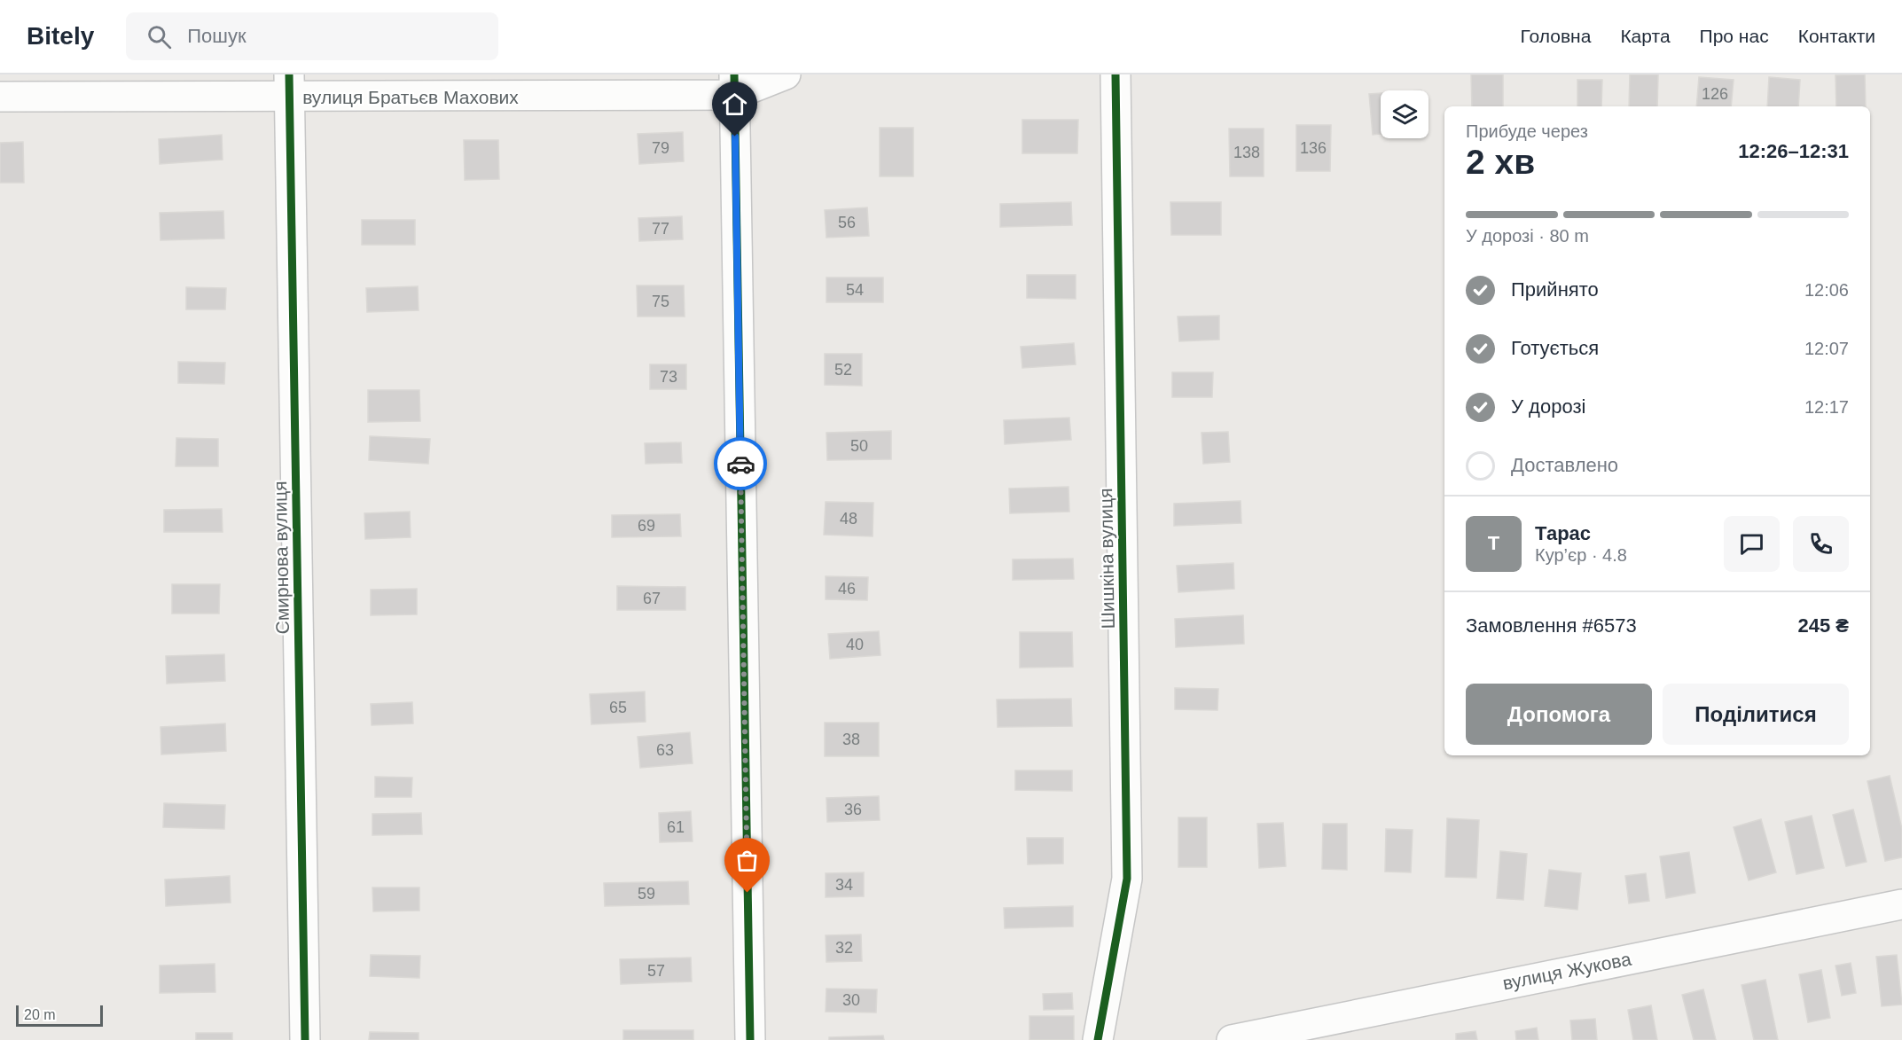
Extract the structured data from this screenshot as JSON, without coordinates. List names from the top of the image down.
{
  "streets": {
    "street": [
      "вулиця Братьєв Махових",
      "Смирнова вулиця",
      "Шишкіна вулиця",
      "вулиця Жукова"
    ]
  },
  "crossings": [
    ["вулиця Братьєв Махових", "Смирнова вулиця"]
  ],
  "house_numbers": [
    "126",
    "79",
    "136",
    "138",
    "56",
    "77",
    "54",
    "75",
    "52",
    "73",
    "50",
    "48",
    "69",
    "46",
    "67",
    "40",
    "65",
    "38",
    "63",
    "36",
    "61",
    "34",
    "59",
    "32",
    "57",
    "30"
  ],
  "scale_bar": "20 m",
  "page": {
    "header": "Bitely",
    "search": "Пошук",
    "nav": [
      "Головна",
      "Карта",
      "Про нас",
      "Контакти"
    ],
    "heading": ["2 хв", "Прибуде через", "12:26–12:31"],
    "panel": [
      "Тарас",
      "Кур’єр · 4.8",
      "Замовлення #6573",
      "245 ₴"
    ],
    "bar": "У дорозі · 80 m",
    "list": [
      ["Прийнято", "12:06"],
      ["Готується", "12:07"],
      ["У дорозі", "12:17"],
      "Доставлено"
    ],
    "round": "Т",
    "buttons": ["Допомога", "Поділитися"],
    "scale": "20 m"
  }
}
